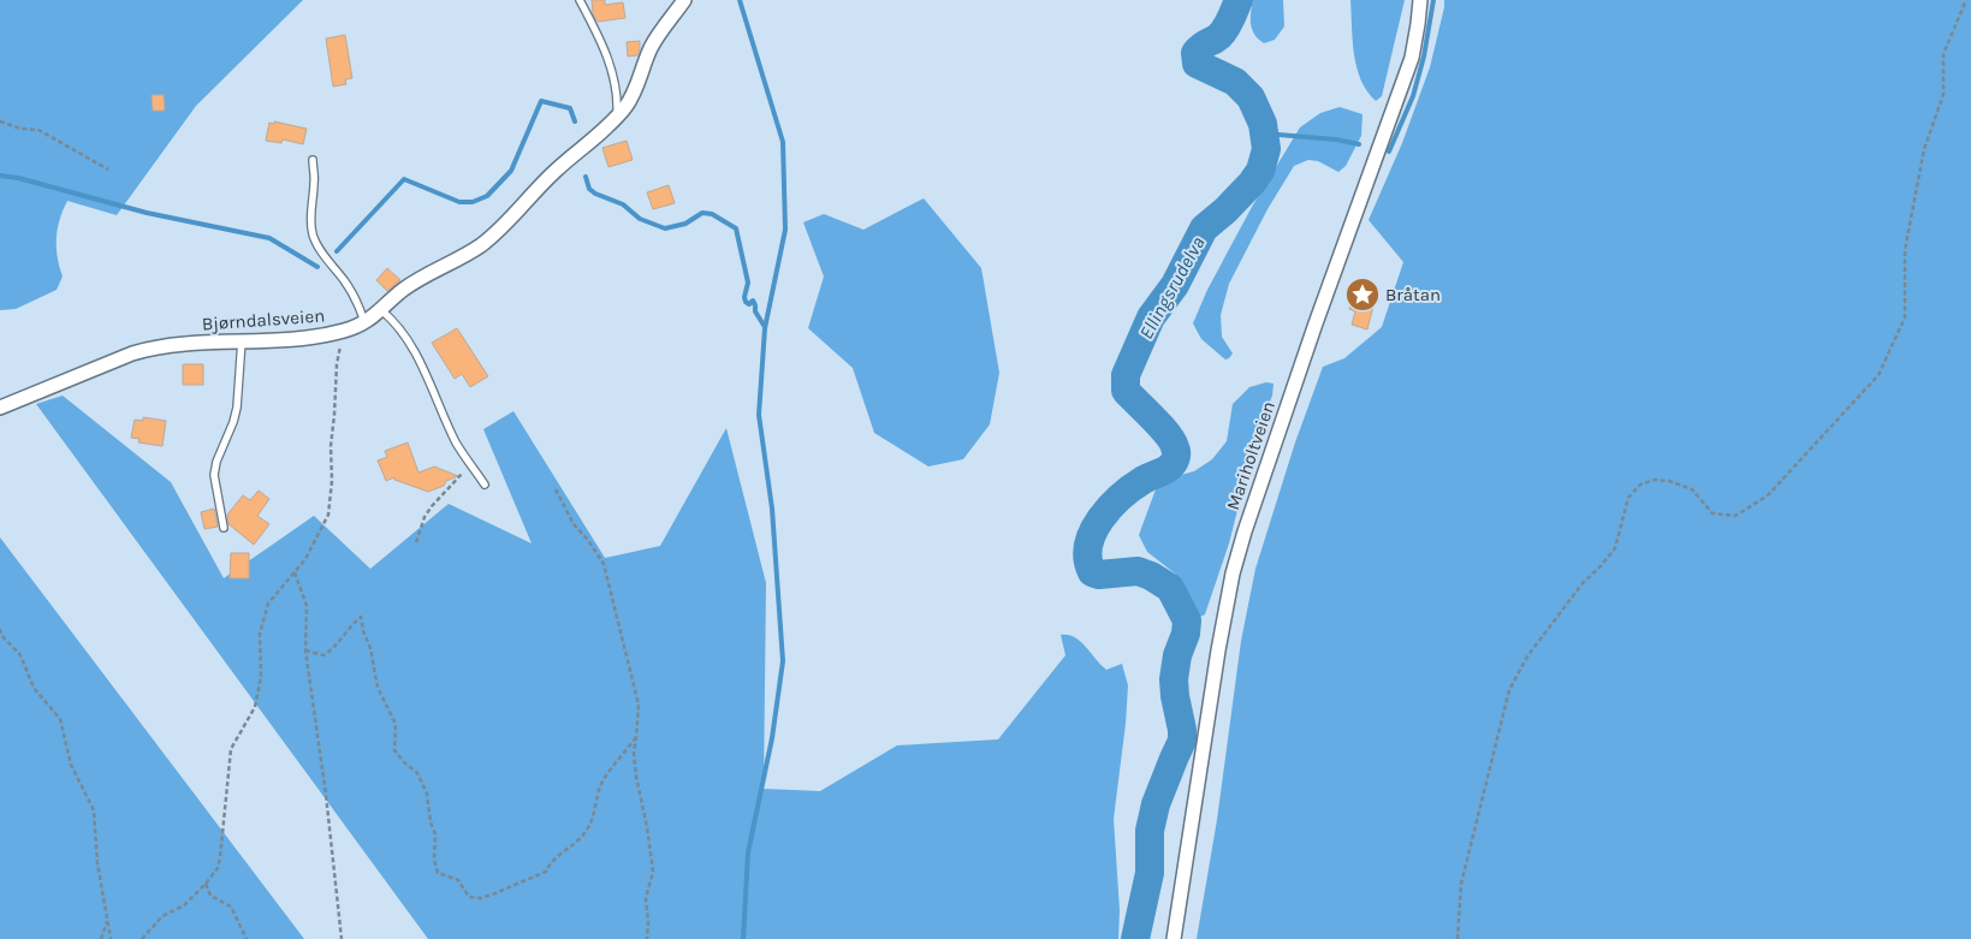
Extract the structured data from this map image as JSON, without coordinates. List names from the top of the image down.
{
  "streets": {
    "street": ["Bjørndalsveien", "Mariholtveien"]
  },
  "water": ["Ellingsrudelva"],
  "places": {
    "place": ["Bråtan"]
  }
}
